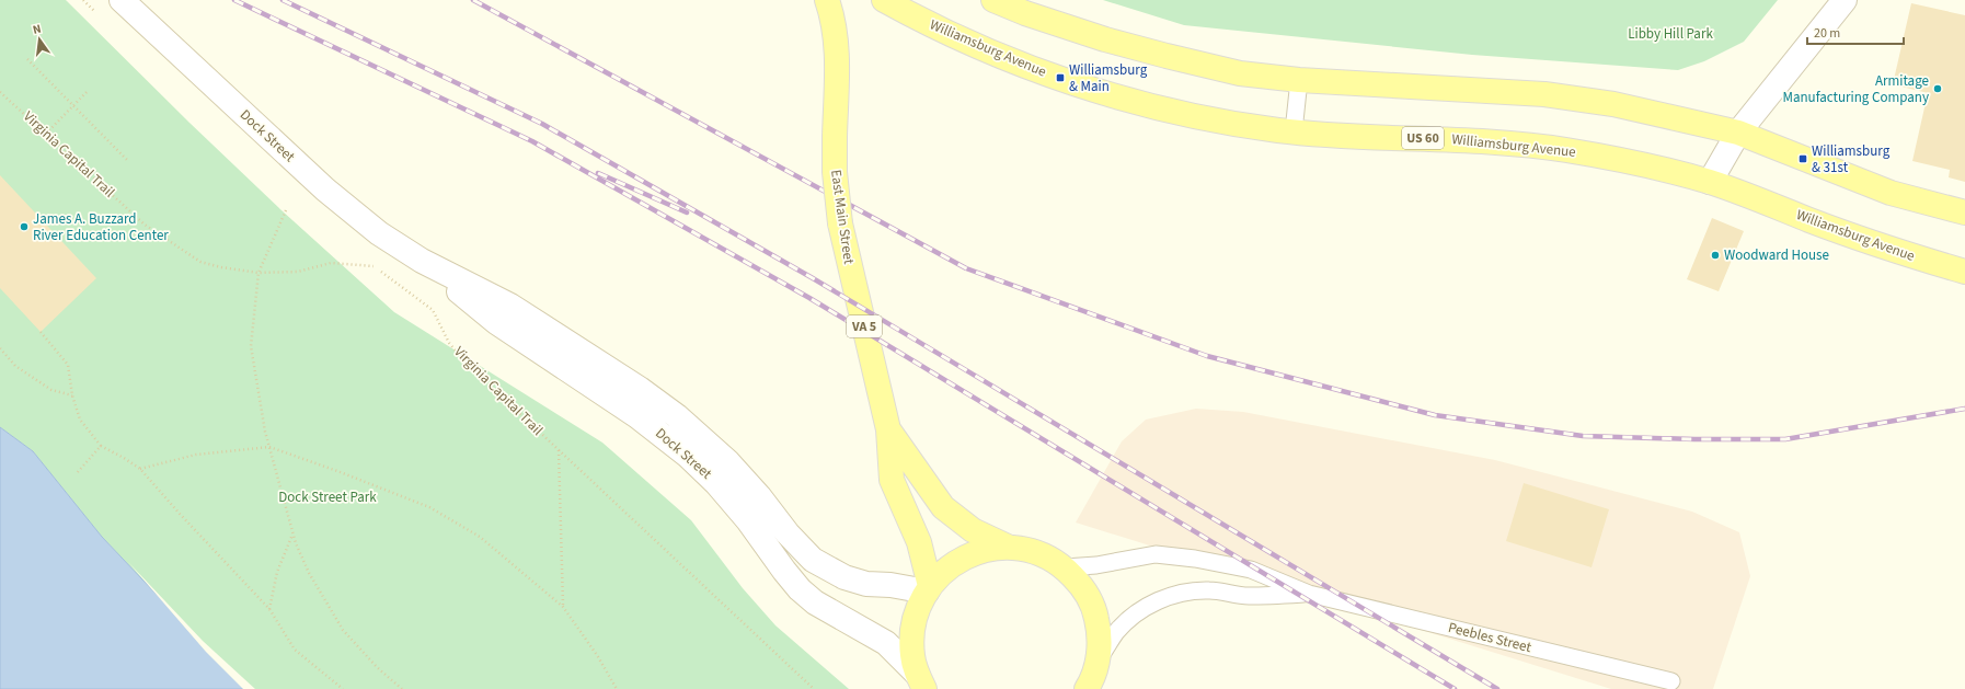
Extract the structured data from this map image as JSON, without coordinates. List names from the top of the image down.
{
  "streets": {
    "main road": [
      "Williamsburg Avenue",
      "Dock Street",
      "US 60",
      "East Main Street",
      "VA 5"
    ],
    "lane": ["Peebles Street"],
    "path": ["Virginia Capital Trail"]
  },
  "crossings": [
    ["Dock Street", "East Main Street"],
    ["East Main Street", "VA 5"],
    ["VA 5", "Peebles Street"]
  ],
  "parks": ["Libby Hill Park", "Dock Street Park"],
  "places": {
    "transit": ["Williamsburg & Main", "Williamsburg & 31st"],
    "other": ["Armitage Manufacturing Company", "James A. Buzzard River Education Center", "Woodward House"]
  },
  "scale_bar": "20 m",
  "north": "top"
}
